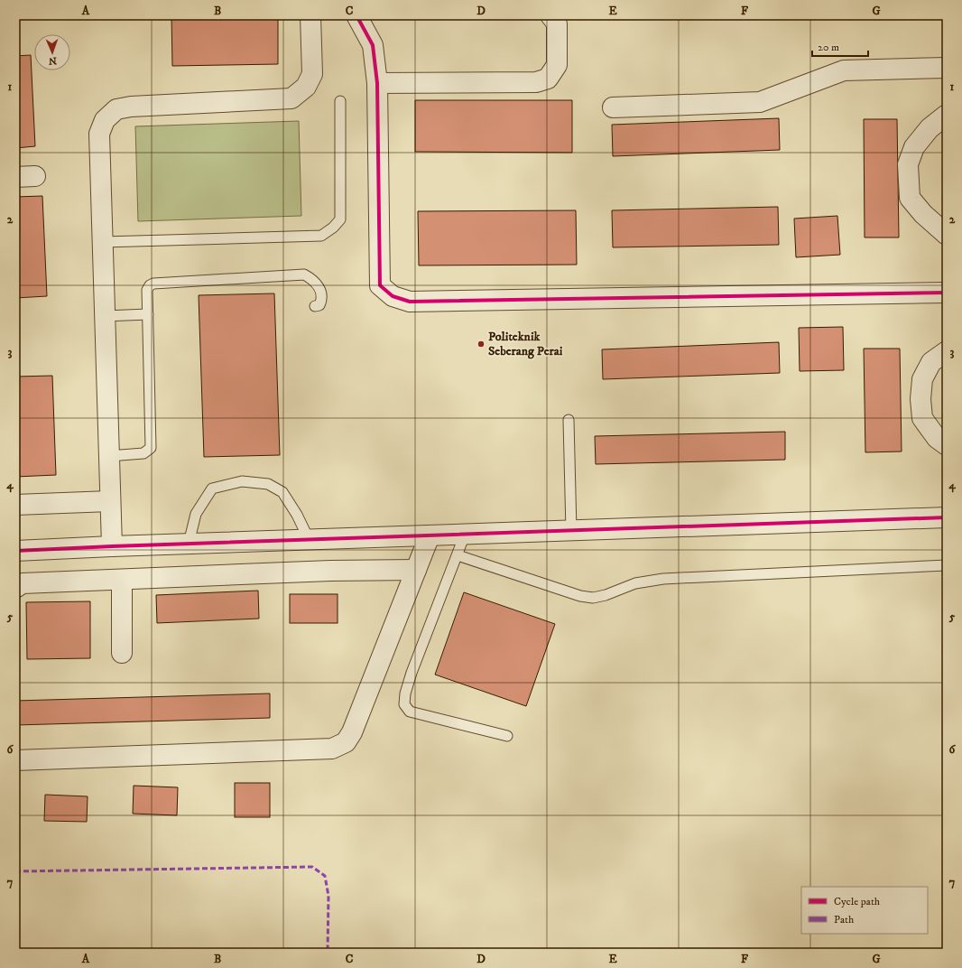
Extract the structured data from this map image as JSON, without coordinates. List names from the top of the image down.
{
  "places": ["Politeknik Seberang Perai"],
  "legend": ["Cycle path", "Path"],
  "scale_bar": "20 m",
  "north": "bottom",
  "grid": {
    "columns": [
      "A",
      "B",
      "C",
      "D",
      "E",
      "F",
      "G"
    ],
    "rows": [
      "1",
      "2",
      "3",
      "4",
      "5",
      "6",
      "7"
    ]
  }
}
